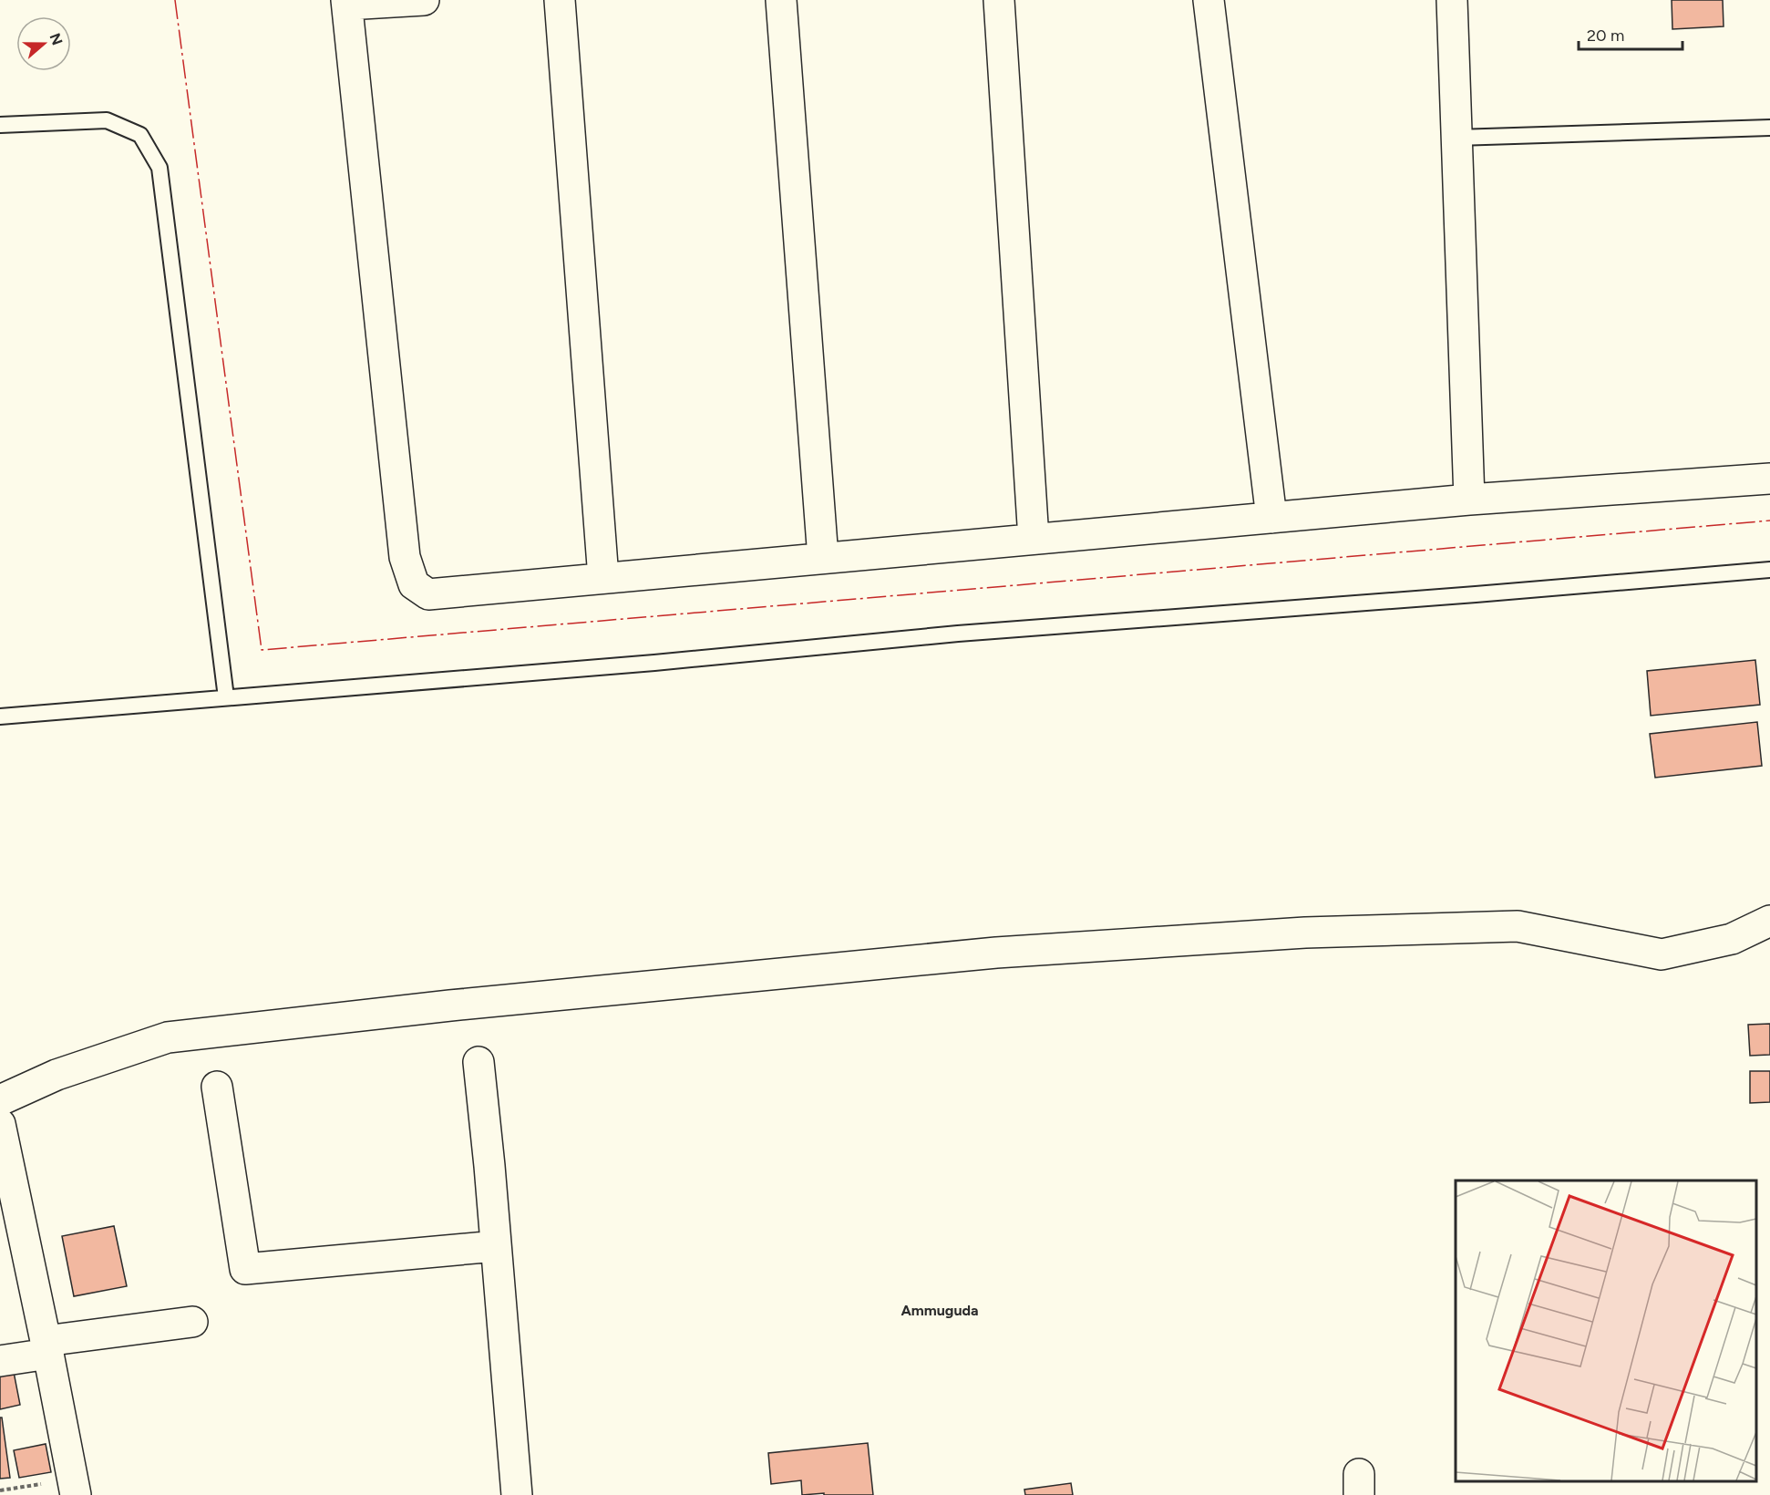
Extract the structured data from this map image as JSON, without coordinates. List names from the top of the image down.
{
  "districts": ["Ammuguda"],
  "scale_bar": "20 m",
  "north": "right"
}
